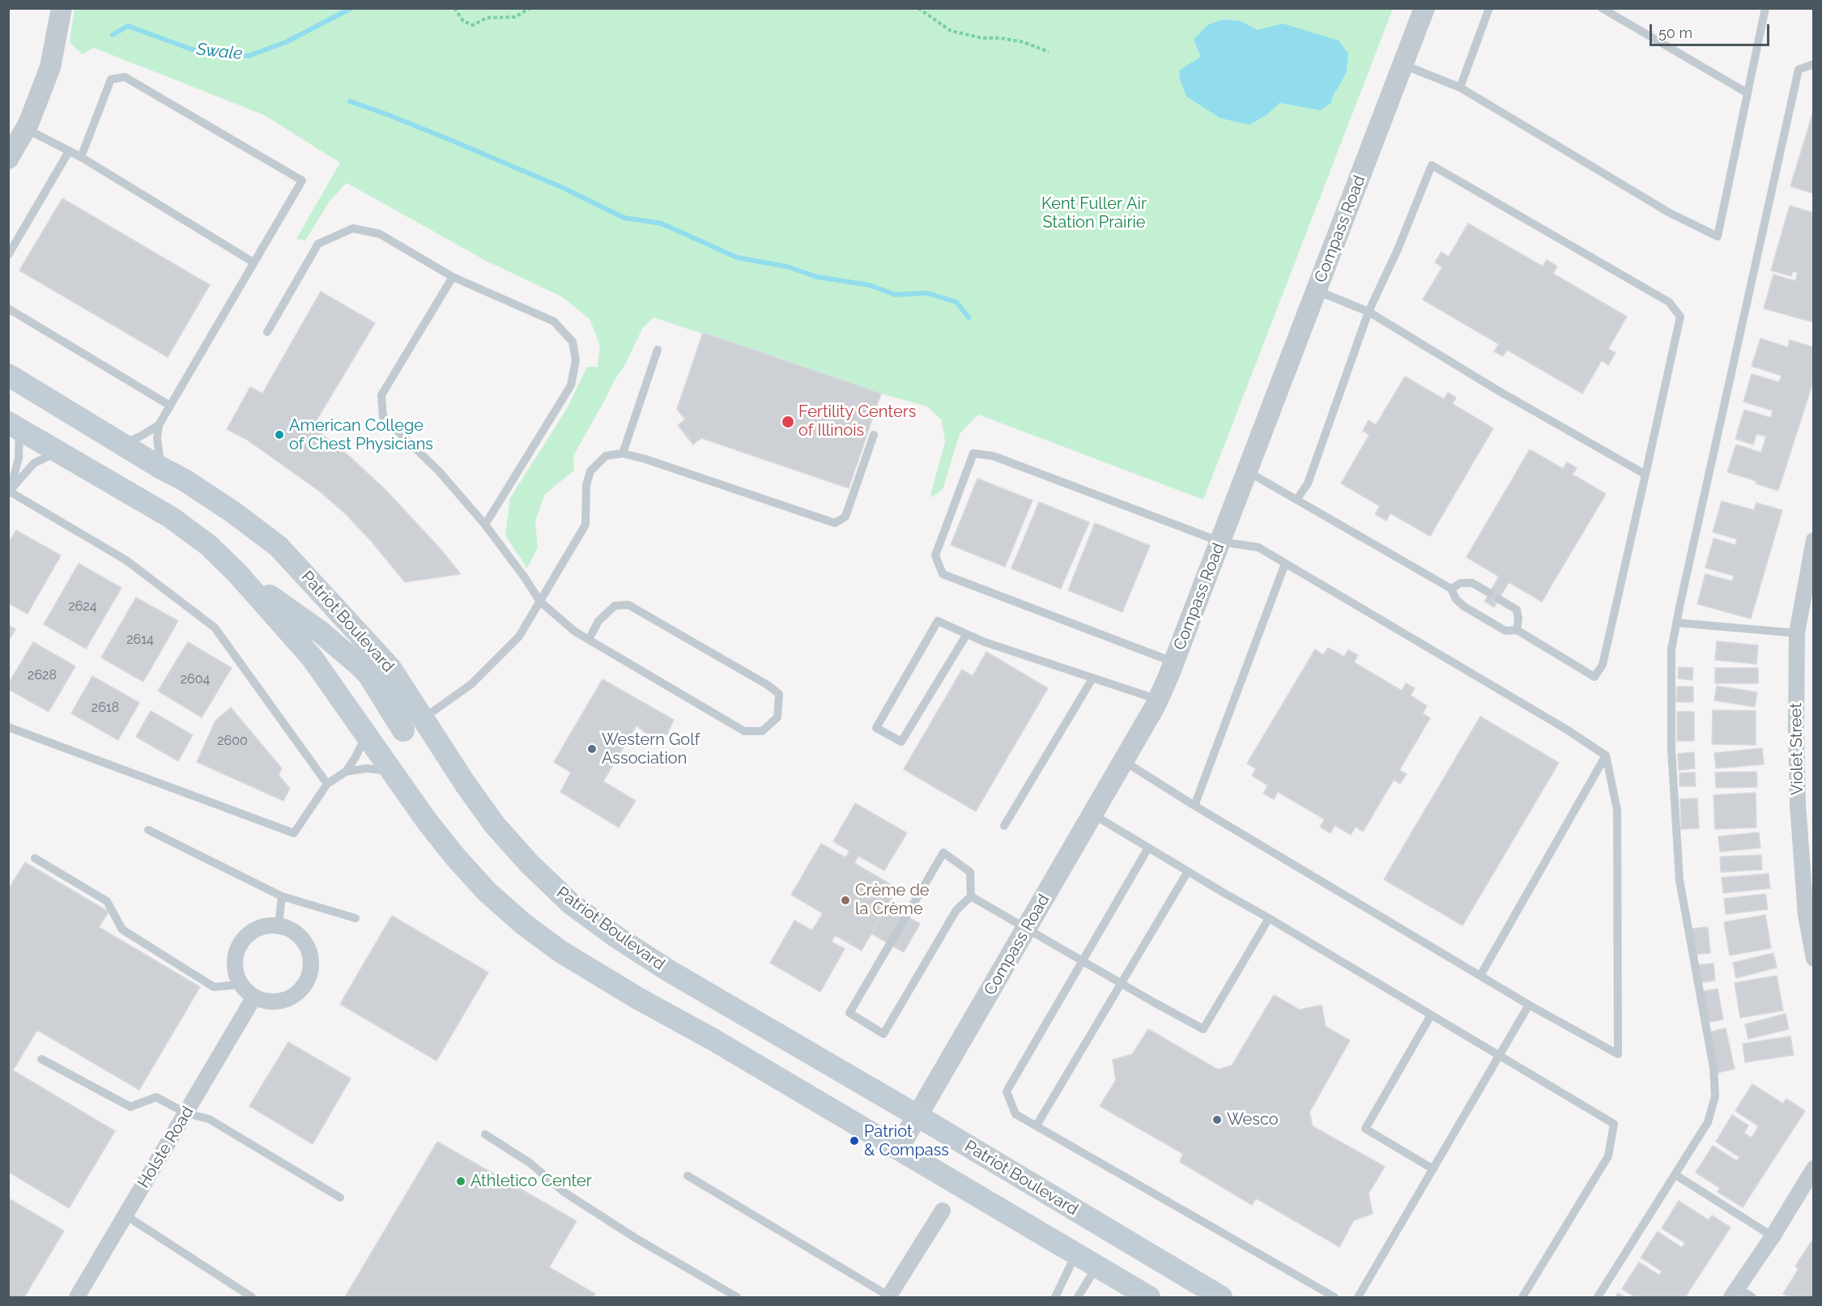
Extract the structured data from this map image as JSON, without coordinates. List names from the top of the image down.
{
  "streets": {
    "main road": ["Patriot Boulevard"],
    "street": ["Compass Road", "Violet Street", "Holste Road"]
  },
  "crossings": [
    ["Compass Road", "Patriot Boulevard"]
  ],
  "water": ["Swale"],
  "parks": ["Kent Fuller Air Station Prairie"],
  "places": [
    "Fertility Centers of Illinois",
    "American College of Chest Physicians",
    "Western Golf Association",
    "Crème de la Crème",
    "Wesco",
    "Patriot & Compass",
    "Athletico Center"
  ],
  "house_numbers": [
    "2624",
    "2614",
    "2628",
    "2604",
    "2618",
    "2600"
  ],
  "scale_bar": "50 m"
}
